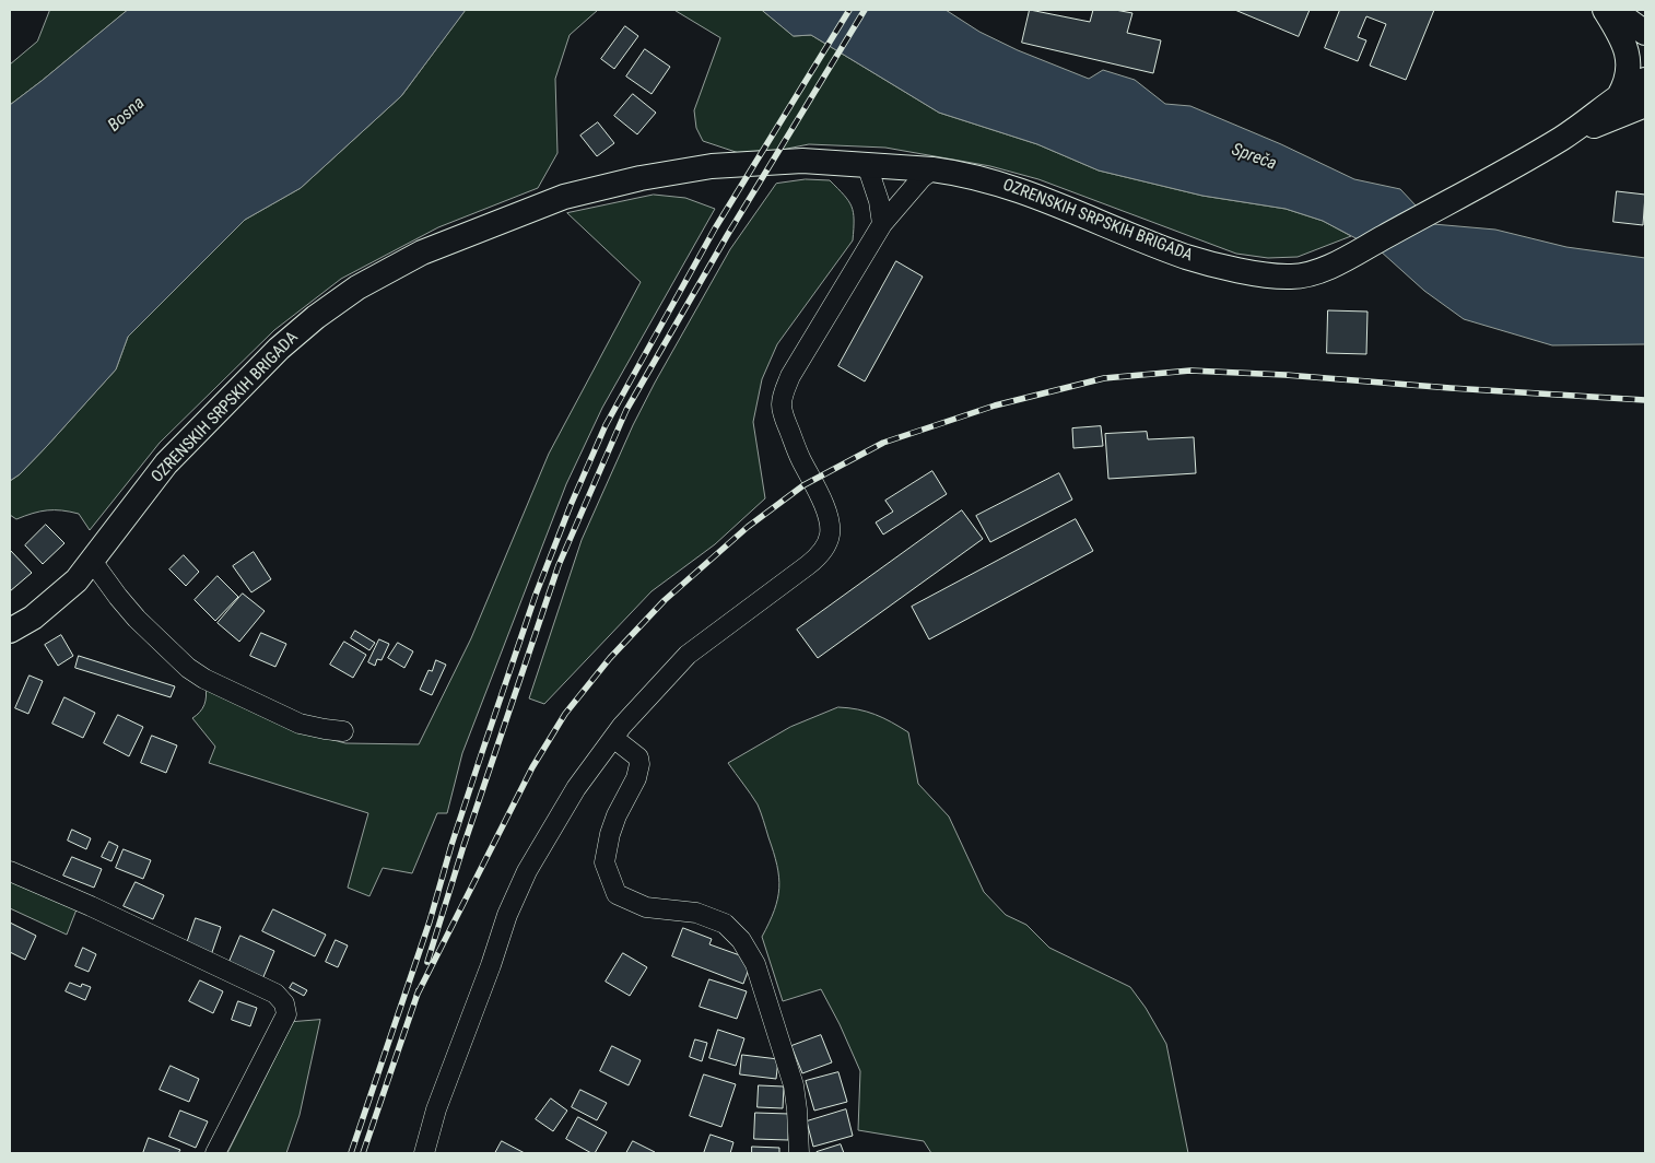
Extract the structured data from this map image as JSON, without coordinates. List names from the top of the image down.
{
  "streets": {
    "main road": ["OZRENSKIH SRPSKIH BRIGADA"]
  },
  "water": ["Bosna", "Spreča"]
}
